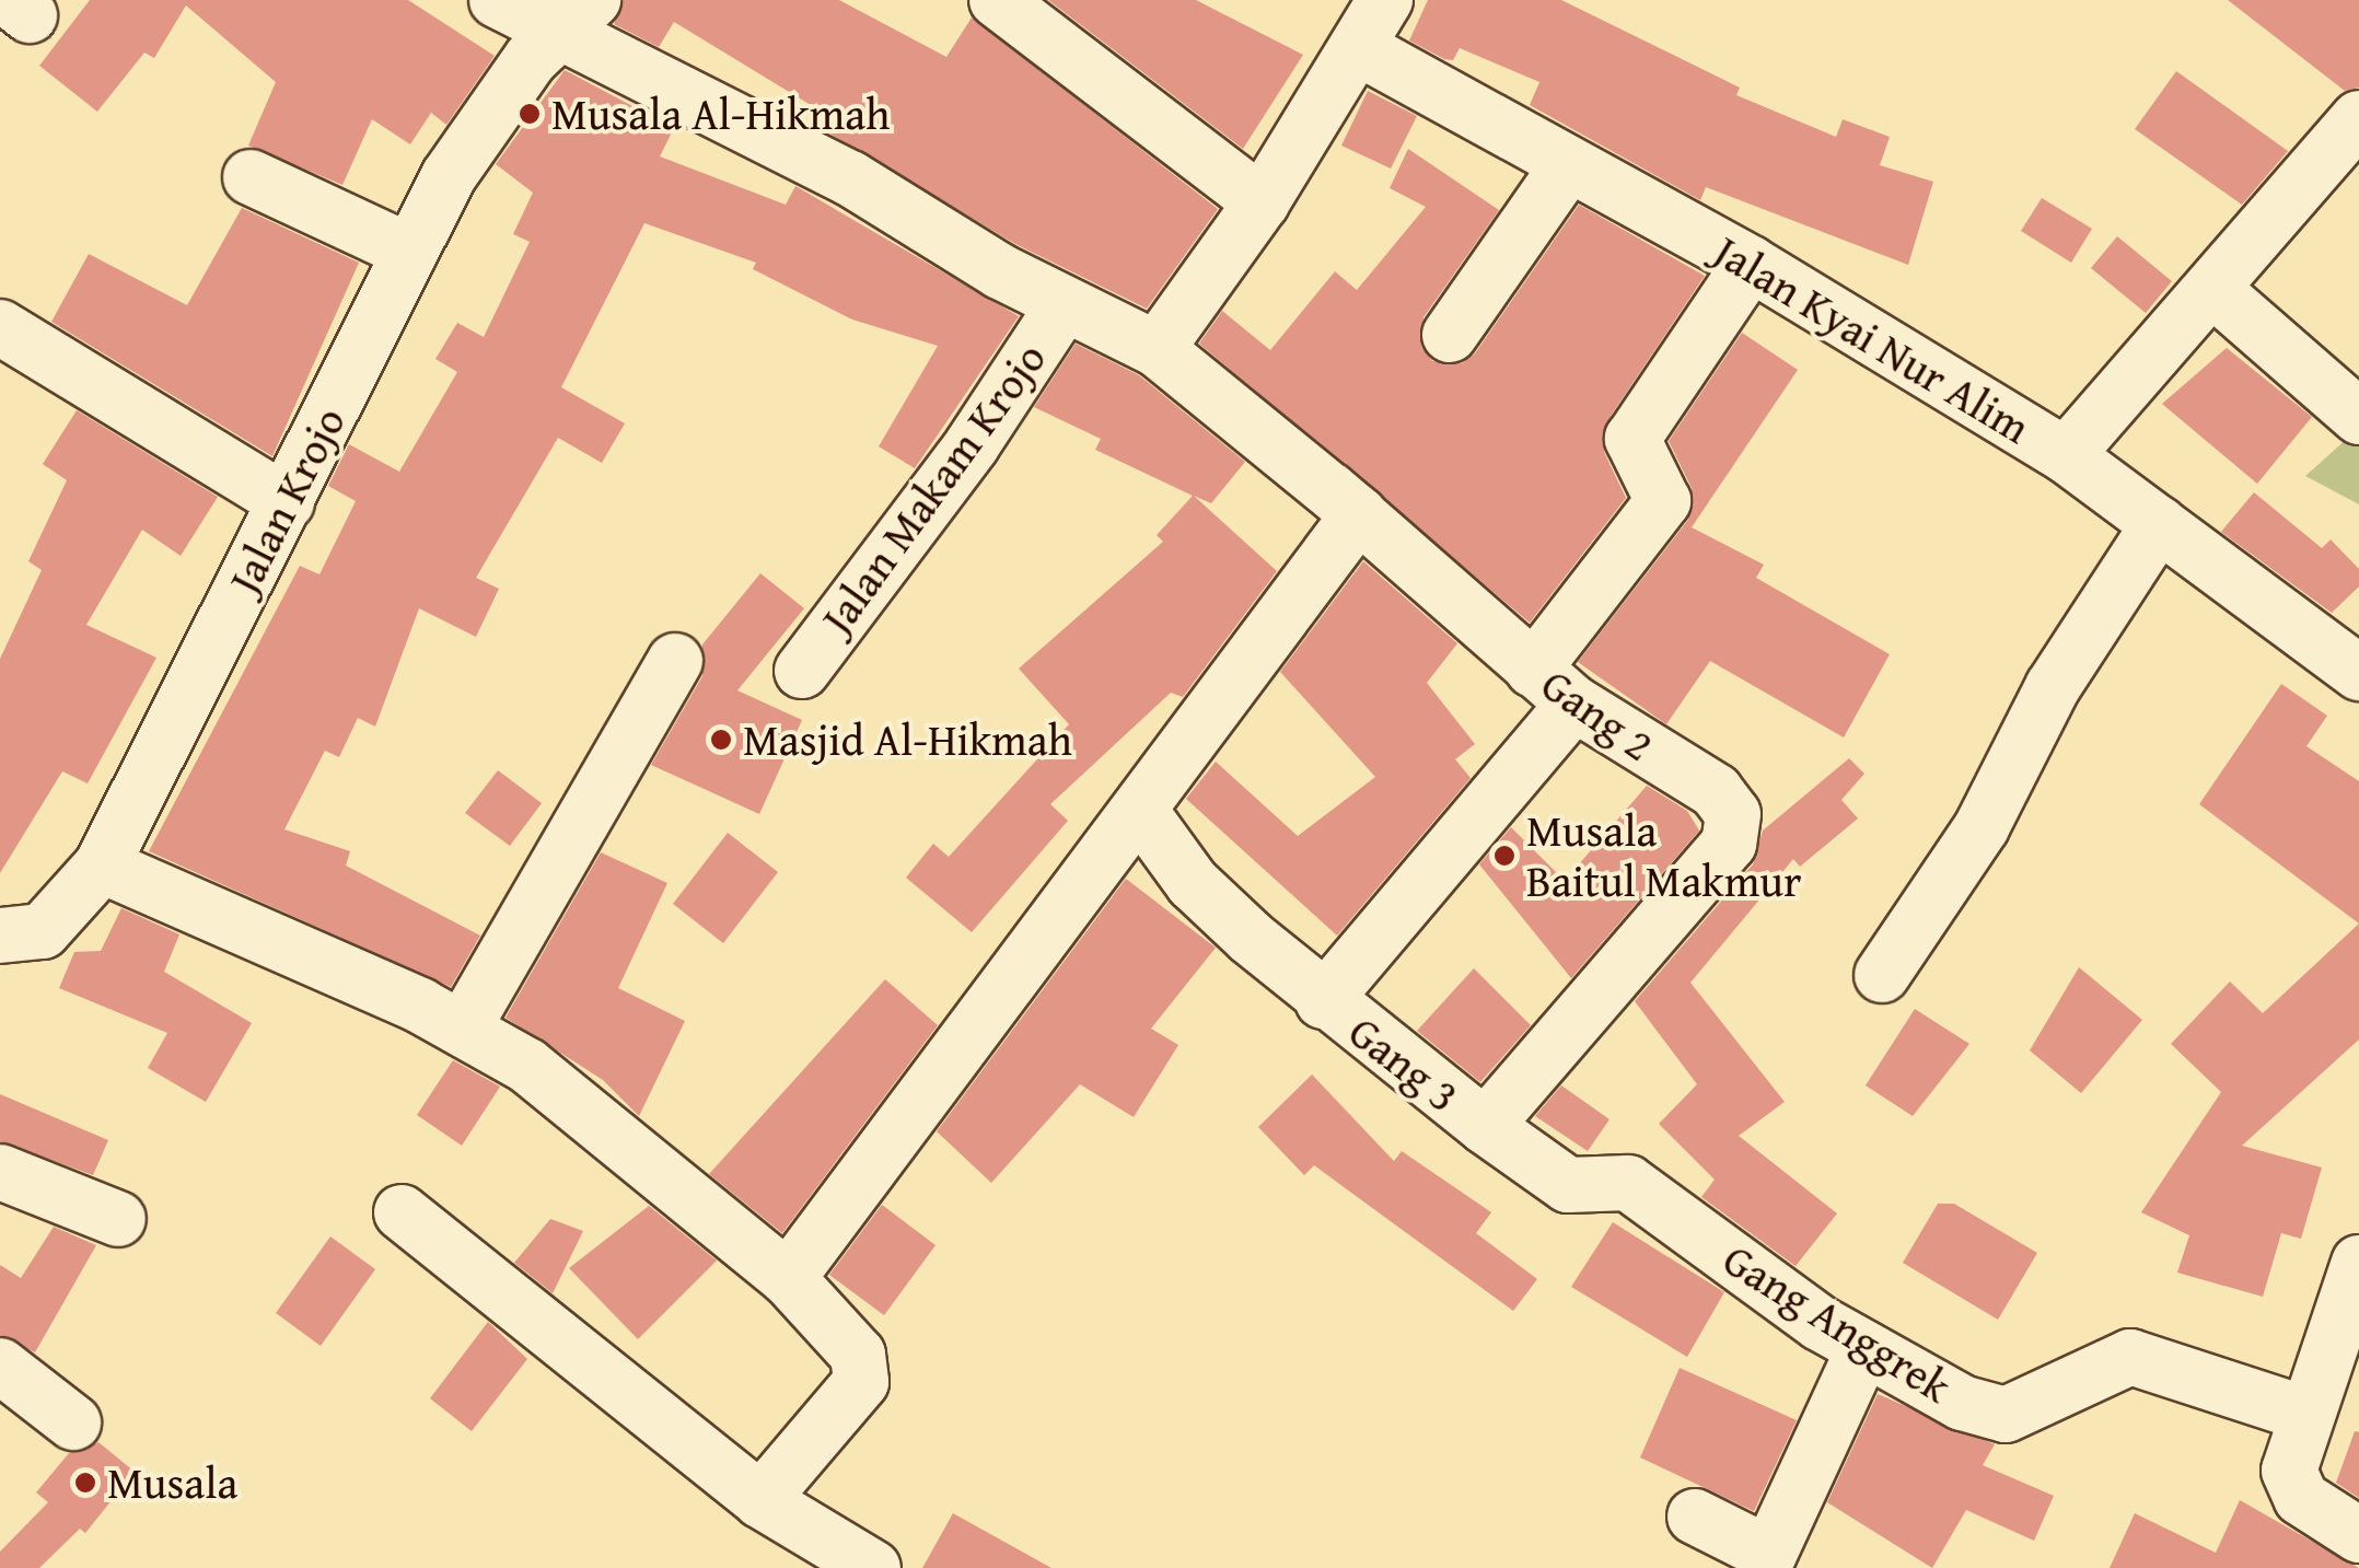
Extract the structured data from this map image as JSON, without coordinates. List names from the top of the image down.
{
  "streets": {
    "street": [
      "Jalan Kyai Nur Alim",
      "Jalan Makam Krojo",
      "Jalan Krojo",
      "Gang 2",
      "Gang 3",
      "Gang Anggrek"
    ]
  },
  "crossings": [
    ["Jalan Makam Krojo", "Gang 2"],
    ["Jalan Krojo", "Gang 2"],
    ["Gang 2", "Gang 3"],
    ["Gang 2", "Gang Anggrek"],
    ["Gang 3", "Gang Anggrek"]
  ],
  "places": [
    "Musala Al-Hikmah",
    "Masjid Al-Hikmah",
    "Musala Baitul Makmur",
    "Musala"
  ]
}
